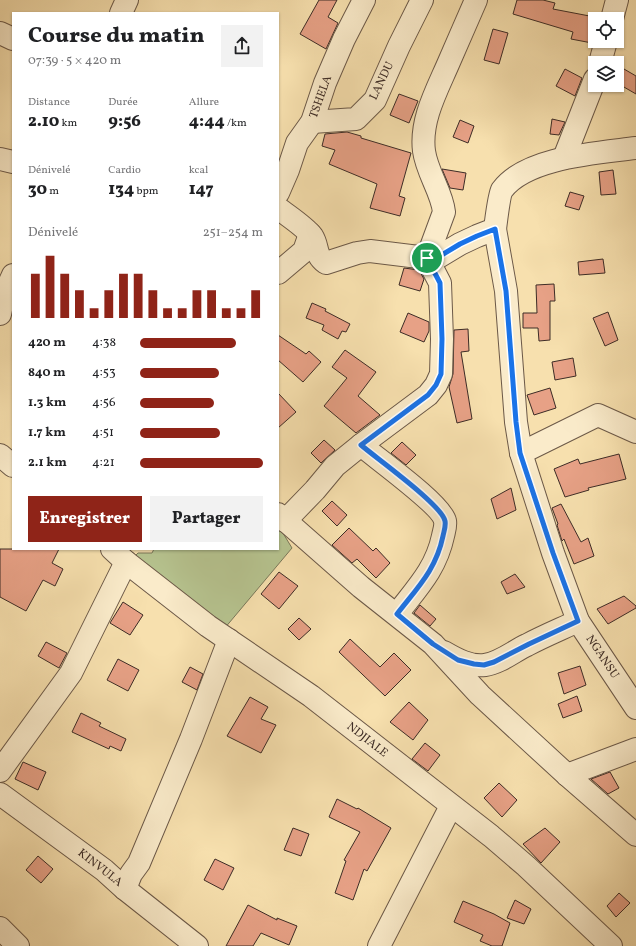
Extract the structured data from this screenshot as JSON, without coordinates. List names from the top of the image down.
{
  "streets": {
    "street": [
      "LANDU",
      "TSHELA",
      "NGANSU",
      "NDJIALE",
      "KINVULA"
    ]
  },
  "crossings": [
    ["LANDU", "TSHELA"]
  ],
  "page": {
    "heading": ["Course du matin", "07:39 · 5 × 420 m"],
    "stats": [
      ["Distance", "2.10 km"],
      ["Durée", "9:56"],
      ["Allure", "4:44 /km"],
      ["Dénivelé", "30 m"],
      ["Cardio", "134 bpm"],
      ["kcal", "147"]
    ],
    "chart": ["Dénivelé", "251–254 m"],
    "list": [
      {
        "name": "420 m",
        "note": "4:38"
      },
      {
        "name": "840 m",
        "note": "4:53"
      },
      {
        "name": "1.3 km",
        "note": "4:56"
      },
      {
        "name": "1.7 km",
        "note": "4:51"
      },
      {
        "name": "2.1 km",
        "note": "4:21"
      }
    ],
    "buttons": ["Enregistrer", "Partager"]
  }
}
